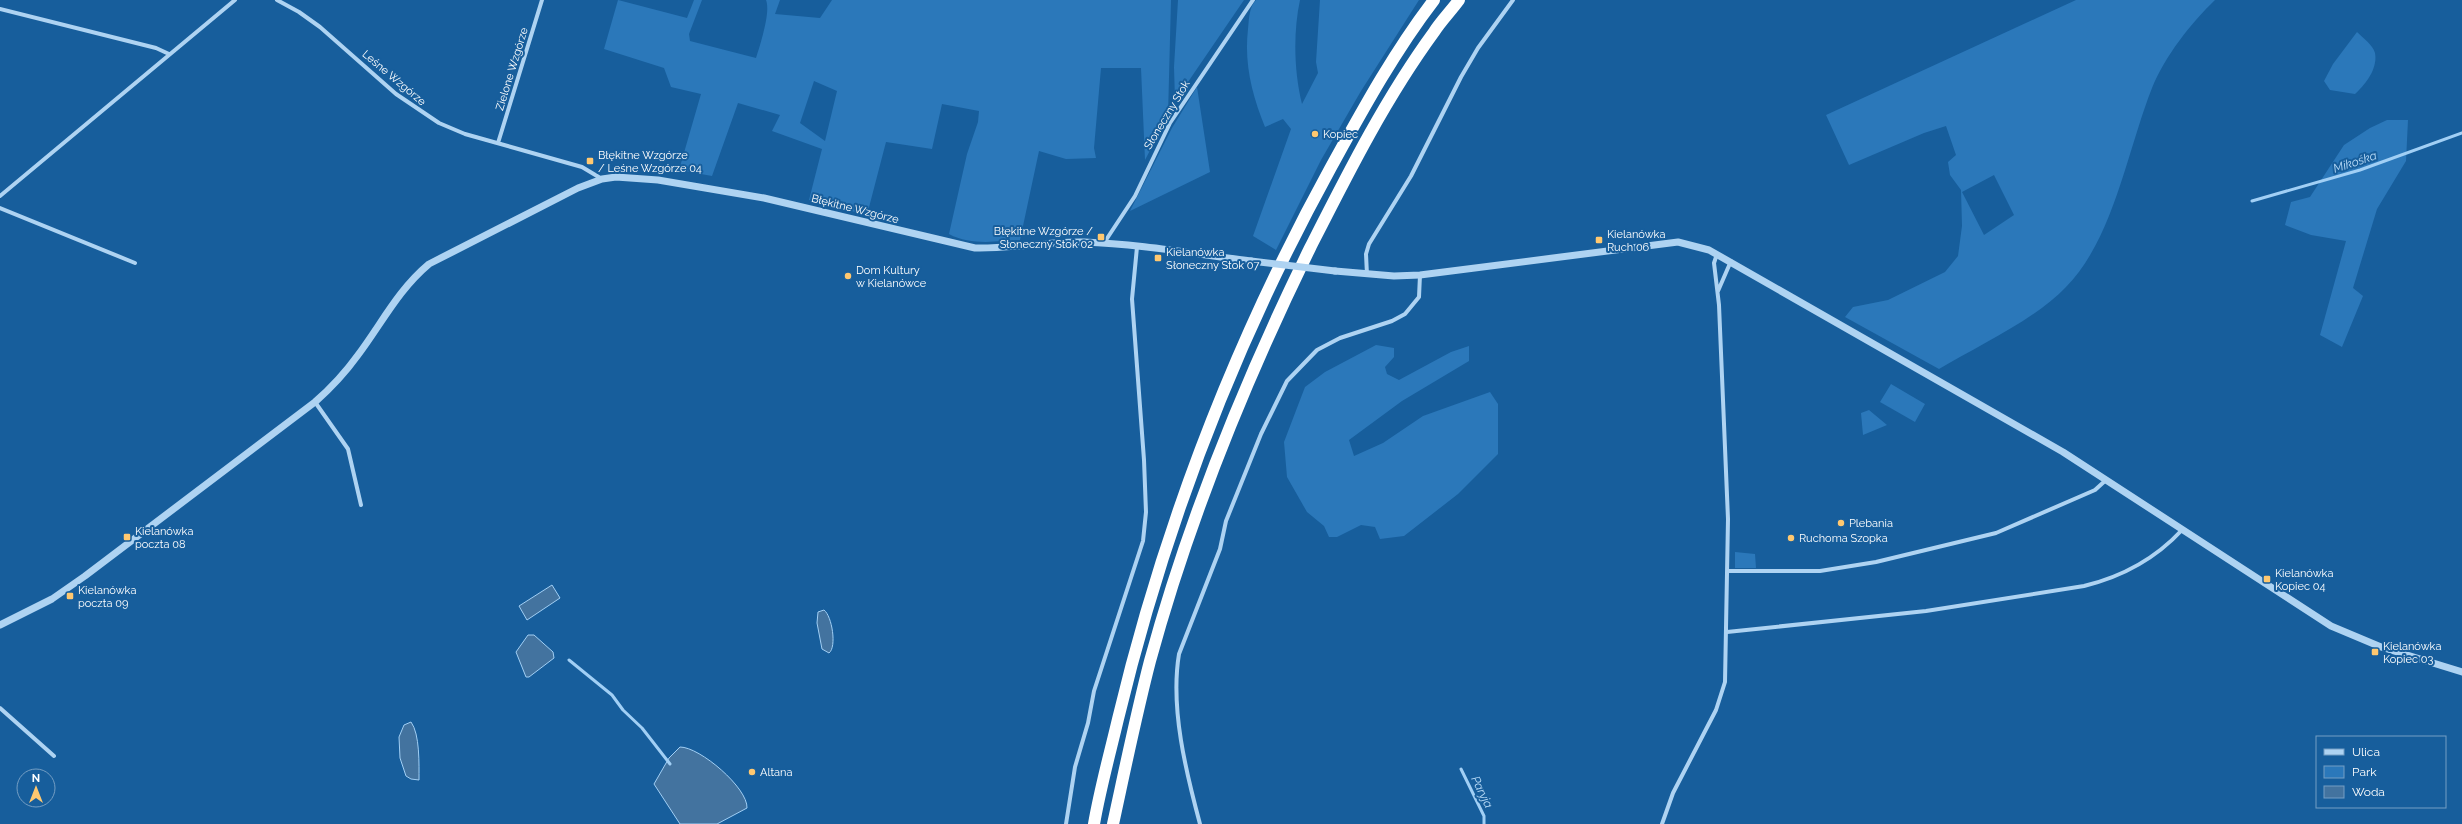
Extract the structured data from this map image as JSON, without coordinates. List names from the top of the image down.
{
  "streets": {
    "street": [
      "Zielone Wzgórze",
      "Leśne Wzgórze",
      "Słoneczny Stok",
      "Błękitne Wzgórze"
    ]
  },
  "crossings": [
    ["Zielone Wzgórze", "Leśne Wzgórze"],
    ["Leśne Wzgórze", "Błękitne Wzgórze"],
    ["Słoneczny Stok", "Błękitne Wzgórze"]
  ],
  "water": ["Mikośka", "Paryja"],
  "places": {
    "other": [
      "Kopiec",
      "Dom Kultury w Kielanówce",
      "Plebania",
      "Ruchoma Szopka",
      "Altana"
    ],
    "transit": [
      "Błękitne Wzgórze / Leśne Wzgórze 04",
      "Błękitne Wzgórze / Słoneczny Stok 02",
      "Kielanówka Ruch 06",
      "Kielanówka Słoneczny Stok 07",
      "Kielanówka poczta 08",
      "Kielanówka Kopiec 04",
      "Kielanówka poczta 09",
      "Kielanówka Kopiec 03"
    ]
  },
  "legend": ["Ulica", "Park", "Woda"],
  "north": "top"
}
